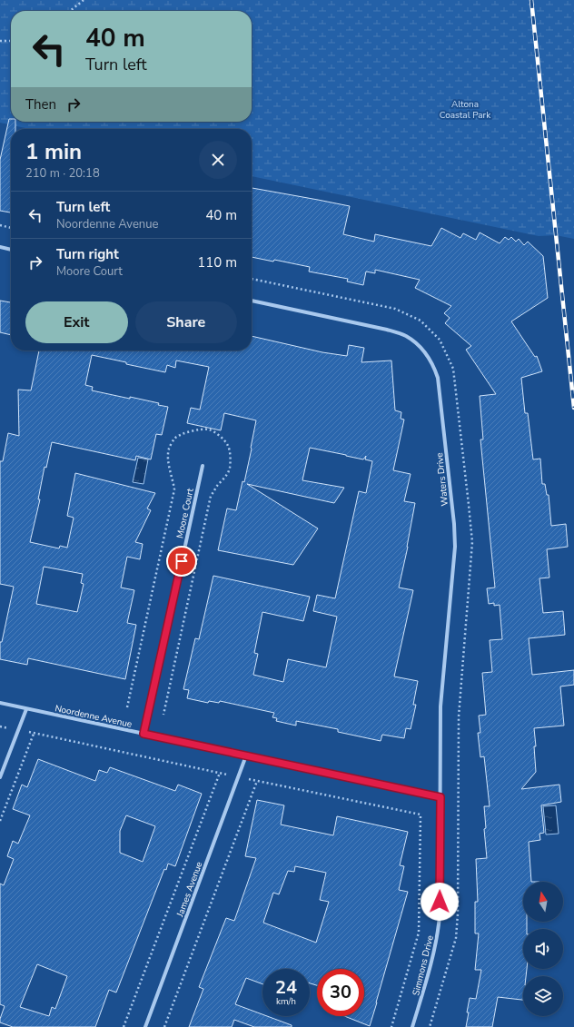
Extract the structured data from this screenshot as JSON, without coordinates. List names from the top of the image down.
{
  "streets": {
    "street": [
      "Waters Drive",
      "Moore Court",
      "Noordenne Avenue",
      "James Avenue",
      "Simmons Drive"
    ]
  },
  "crossings": [
    ["Waters Drive", "Noordenne Avenue"],
    ["Waters Drive", "Simmons Drive"],
    ["Moore Court", "Noordenne Avenue"],
    ["Noordenne Avenue", "James Avenue"],
    ["Noordenne Avenue", "Simmons Drive"]
  ],
  "parks": ["Altona Coastal Park"],
  "north": "top",
  "page": {
    "turn": ["40 m", "Turn left"],
    "then": "Then",
    "heading": ["1 min", "210 m · 20:18"],
    "list": [
      {
        "name": "Turn left",
        "note": "Noordenne Avenue",
        "value": "40 m"
      },
      {
        "name": "Turn right",
        "note": "Moore Court",
        "value": "110 m"
      }
    ],
    "buttons": ["Exit", "Share"],
    "speed": "24 km/h",
    "limit": "30"
  }
}
